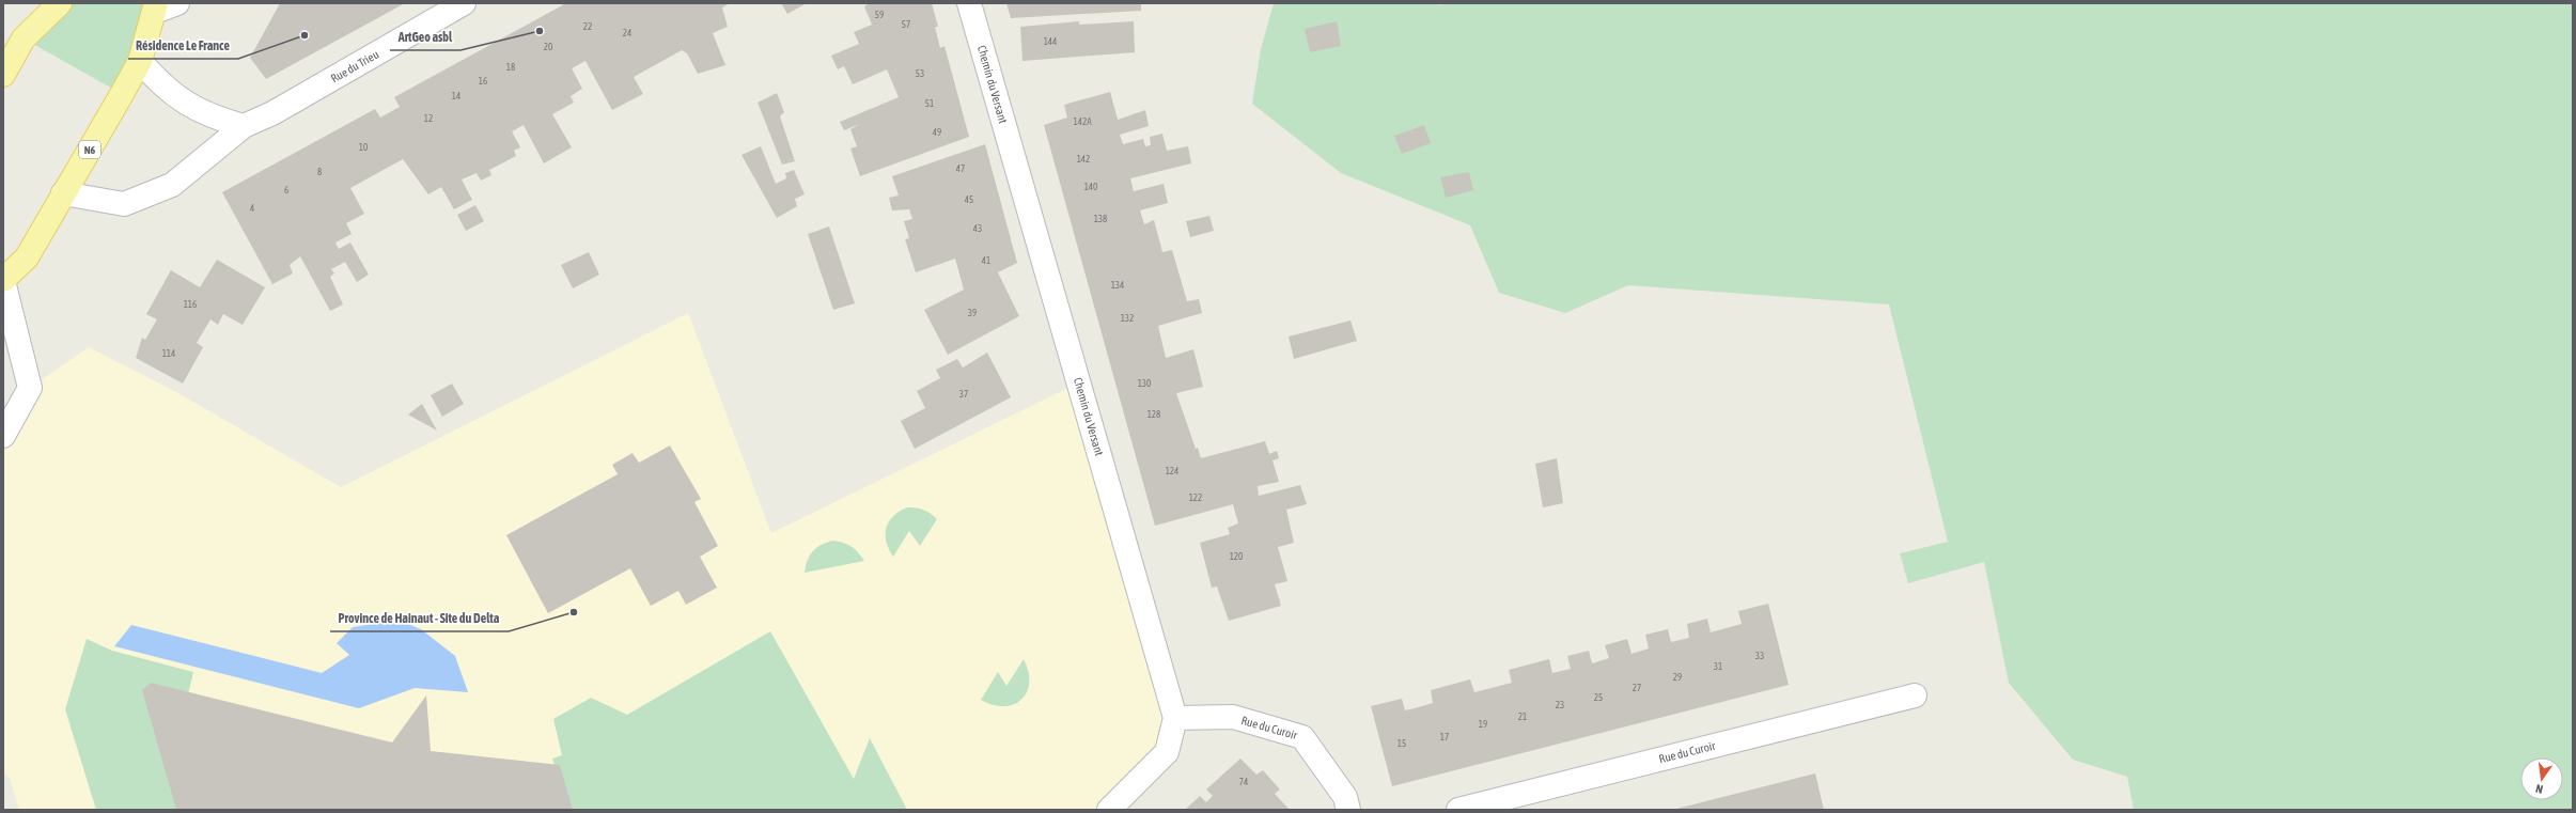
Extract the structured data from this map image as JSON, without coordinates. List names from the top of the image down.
{
  "streets": {
    "main road": ["N6"],
    "street": ["Rue du Trieu", "Chemin du Versant", "Rue du Curoir"]
  },
  "crossings": [
    ["Rue du Trieu", "N6"],
    ["Chemin du Versant", "Rue du Curoir"]
  ],
  "places": ["ArtGeo asbl", "Résidence Le France", "Province de Hainaut - Site du Delta"],
  "house_numbers": [
    "59",
    "57",
    "22",
    "24",
    "144",
    "20",
    "18",
    "53",
    "16",
    "14",
    "51",
    "12",
    "142A",
    "49",
    "10",
    "142",
    "47",
    "8",
    "140",
    "6",
    "45",
    "4",
    "138",
    "43",
    "41",
    "134",
    "116",
    "39",
    "132",
    "114",
    "130",
    "37",
    "128",
    "124",
    "122",
    "120",
    "33",
    "31",
    "29",
    "27",
    "25",
    "23",
    "21",
    "19",
    "17",
    "15",
    "74"
  ],
  "north": "bottom"
}
